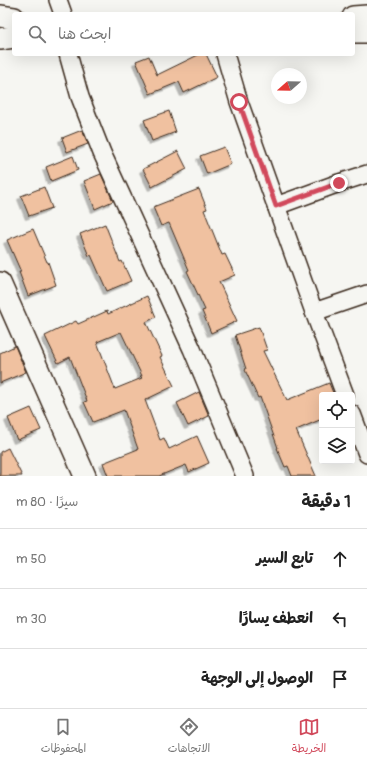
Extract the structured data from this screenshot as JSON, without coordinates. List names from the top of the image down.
{
  "north": "left",
  "page": {
    "search": "ابحث هنا",
    "heading": ["1 دقيقة", "سيرًا · 80 m"],
    "list": [
      ["تابع السير", "50 m"],
      ["انعطف يسارًا", "30 m"],
      "الوصول إلى الوجهة"
    ],
    "nav": ["الخريطة", "الاتجاهات", "المحفوظات"]
  }
}
